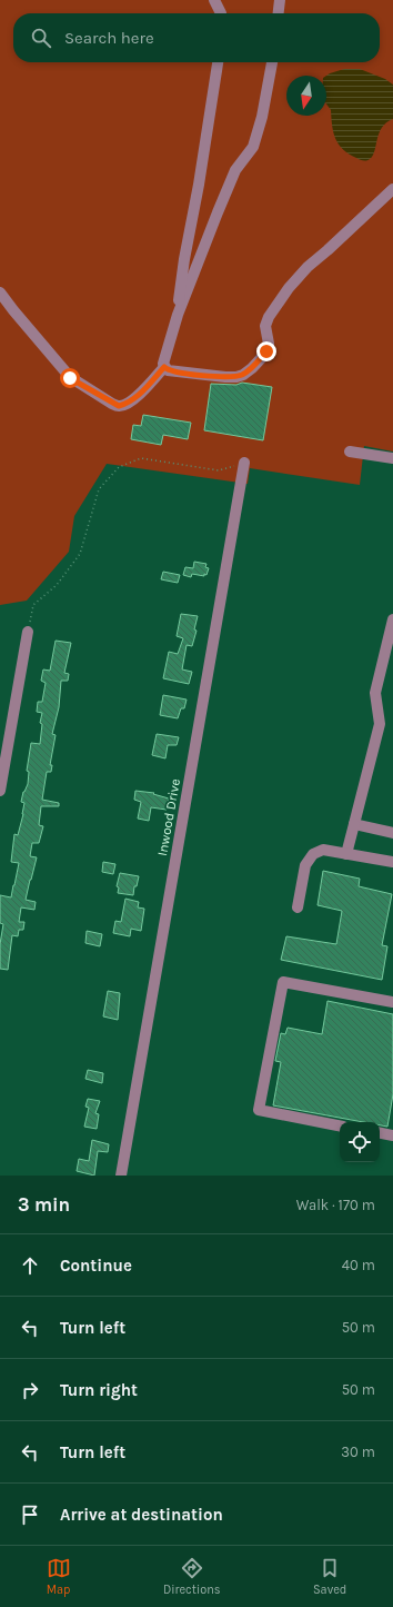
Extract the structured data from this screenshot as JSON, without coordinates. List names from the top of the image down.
{
  "streets": {
    "street": ["Inwood Drive"]
  },
  "north": "bottom",
  "page": {
    "search": "Search here",
    "heading": ["3 min", "Walk · 170 m"],
    "list": [
      ["Continue", "40 m"],
      ["Turn left", "50 m"],
      ["Turn right", "50 m"],
      ["Turn left", "30 m"],
      "Arrive at destination"
    ],
    "nav": ["Map", "Directions", "Saved"]
  }
}
